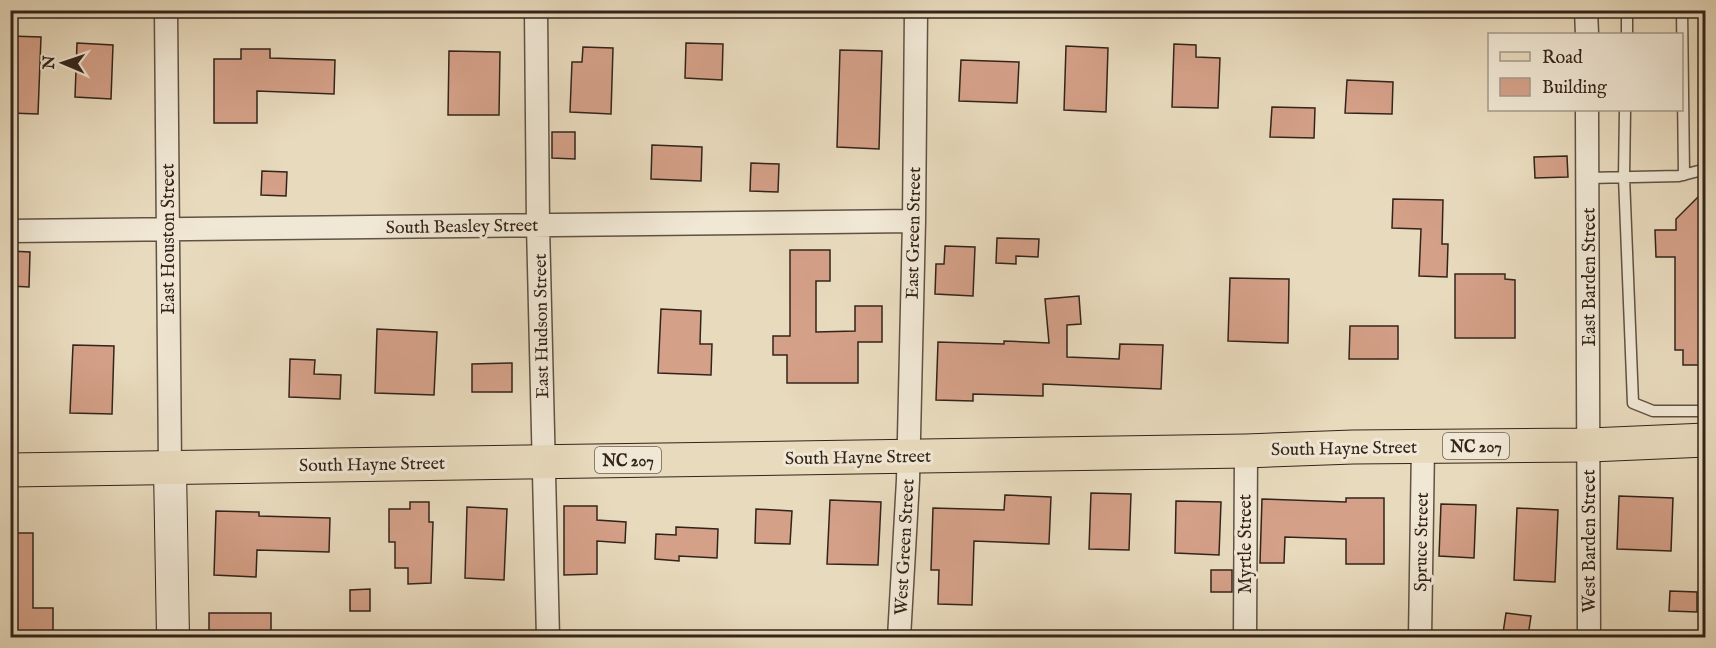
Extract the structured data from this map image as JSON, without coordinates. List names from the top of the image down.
{
  "streets": {
    "main road": ["NC 207", "South Hayne Street"],
    "street": [
      "South Beasley Street",
      "East Green Street",
      "East Houston Street",
      "East Barden Street",
      "East Hudson Street",
      "West Barden Street",
      "Spruce Street",
      "Myrtle Street",
      "West Green Street"
    ]
  },
  "crossings": [
    ["South Beasley Street", "East Green Street"],
    ["South Beasley Street", "East Houston Street"],
    ["South Beasley Street", "East Hudson Street"],
    ["East Green Street", "South Hayne Street"],
    ["East Green Street", "West Green Street"],
    ["East Houston Street", "South Hayne Street"],
    ["East Barden Street", "South Hayne Street"],
    ["East Barden Street", "West Barden Street"],
    ["East Hudson Street", "South Hayne Street"],
    ["South Hayne Street", "West Barden Street"],
    ["South Hayne Street", "Spruce Street"],
    ["South Hayne Street", "Myrtle Street"],
    ["South Hayne Street", "West Green Street"]
  ],
  "legend": ["Road", "Building"],
  "north": "left"
}
